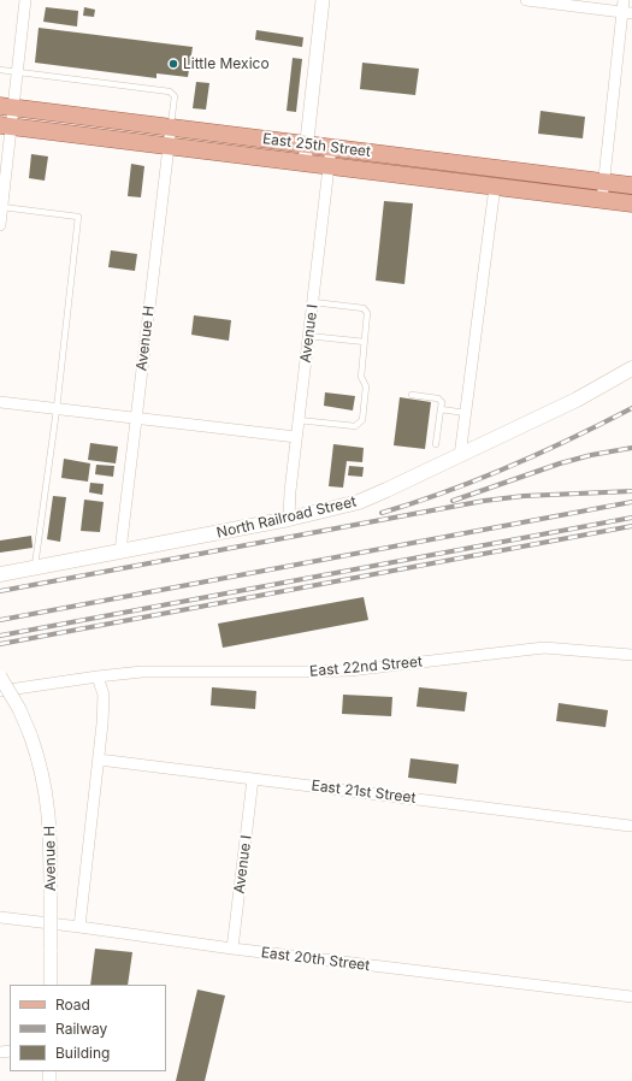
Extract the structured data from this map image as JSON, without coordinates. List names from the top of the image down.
{
  "streets": {
    "main road": ["East 25th Street", "North Railroad Street"],
    "street": [
      "Avenue I",
      "Avenue H",
      "East 22nd Street",
      "East 21st Street",
      "East 20th Street"
    ]
  },
  "crossings": [
    ["East 25th Street", "Avenue I"],
    ["East 25th Street", "Avenue H"],
    ["Avenue I", "North Railroad Street"],
    ["Avenue I", "East 21st Street"],
    ["Avenue I", "East 20th Street"],
    ["Avenue H", "North Railroad Street"]
  ],
  "places": ["Little Mexico"],
  "legend": ["Road", "Railway", "Building"]
}
